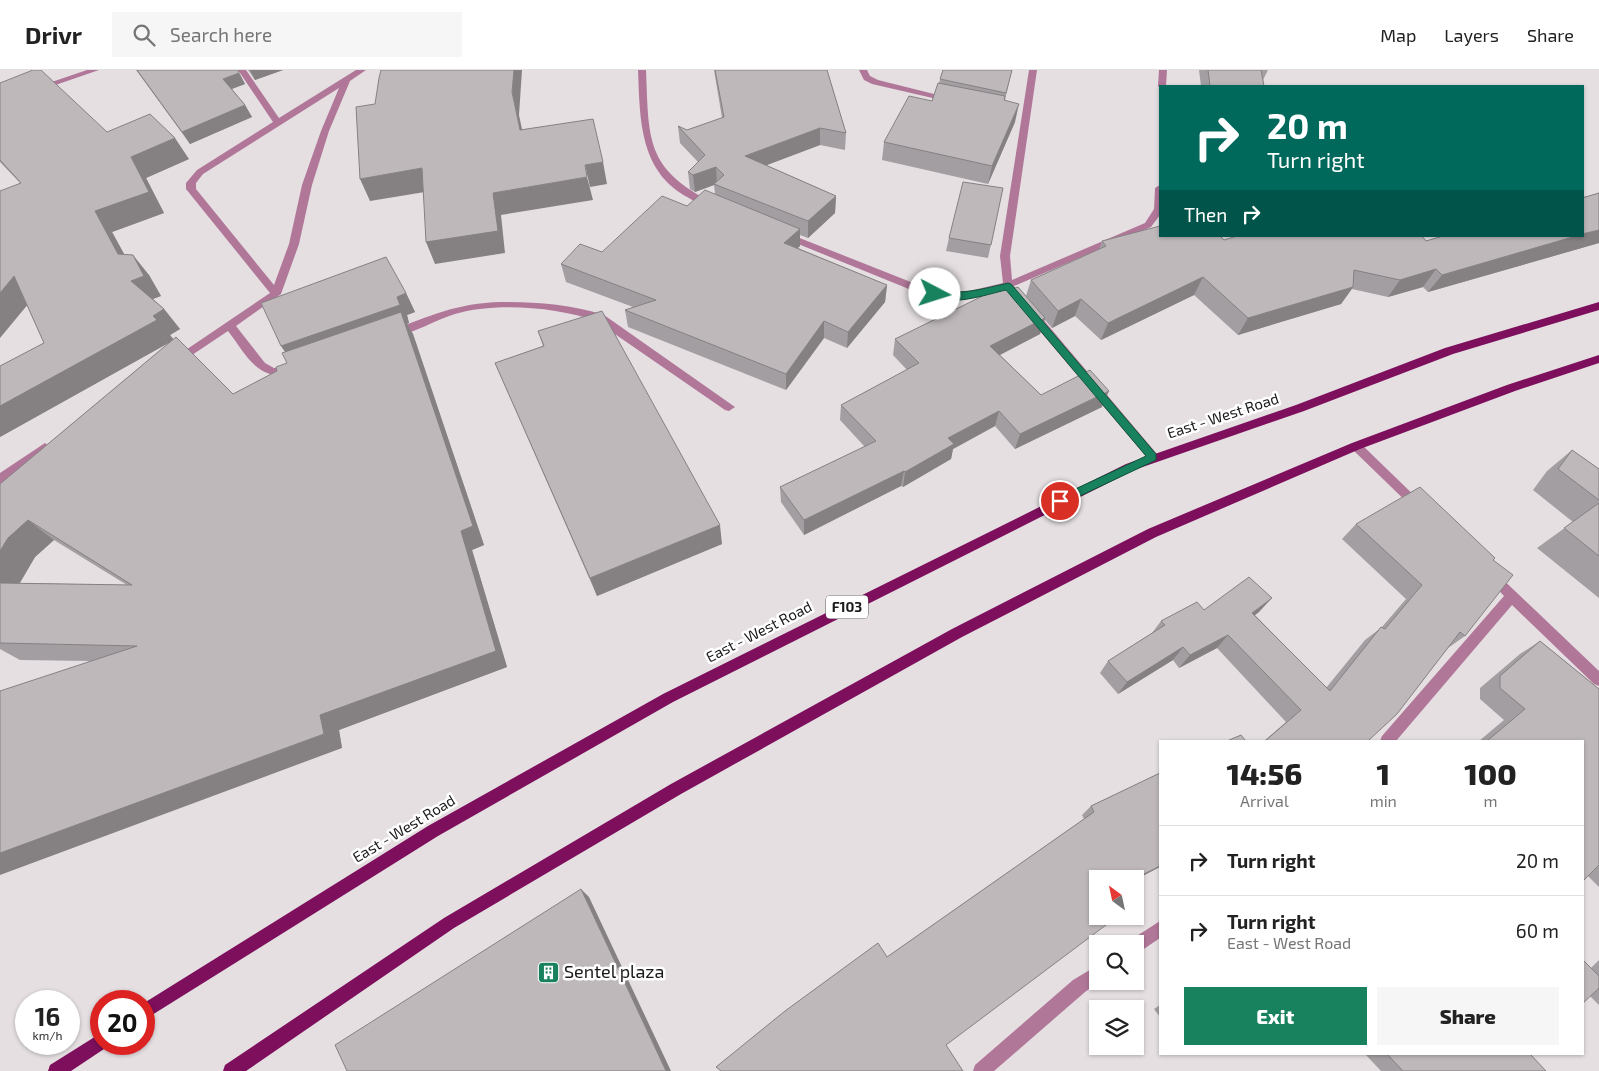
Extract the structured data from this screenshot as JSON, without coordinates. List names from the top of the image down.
{
  "streets": {
    "main road": ["East - West Road", "F103"]
  },
  "places": {
    "building": ["Sentel plaza"]
  },
  "north": "top left",
  "page": {
    "header": "Drivr",
    "search": "Search here",
    "nav": ["Map", "Layers", "Share"],
    "turn": ["20 m", "Turn right"],
    "then": "Then",
    "eta": [
      "14:56",
      "Arrival",
      "1",
      "min",
      "100",
      "m"
    ],
    "list": [
      {
        "name": "Turn right",
        "value": "20 m"
      },
      {
        "name": "Turn right",
        "note": "East - West Road",
        "value": "60 m"
      }
    ],
    "buttons": ["Exit", "Share"],
    "speed": "16 km/h",
    "limit": "20"
  }
}
